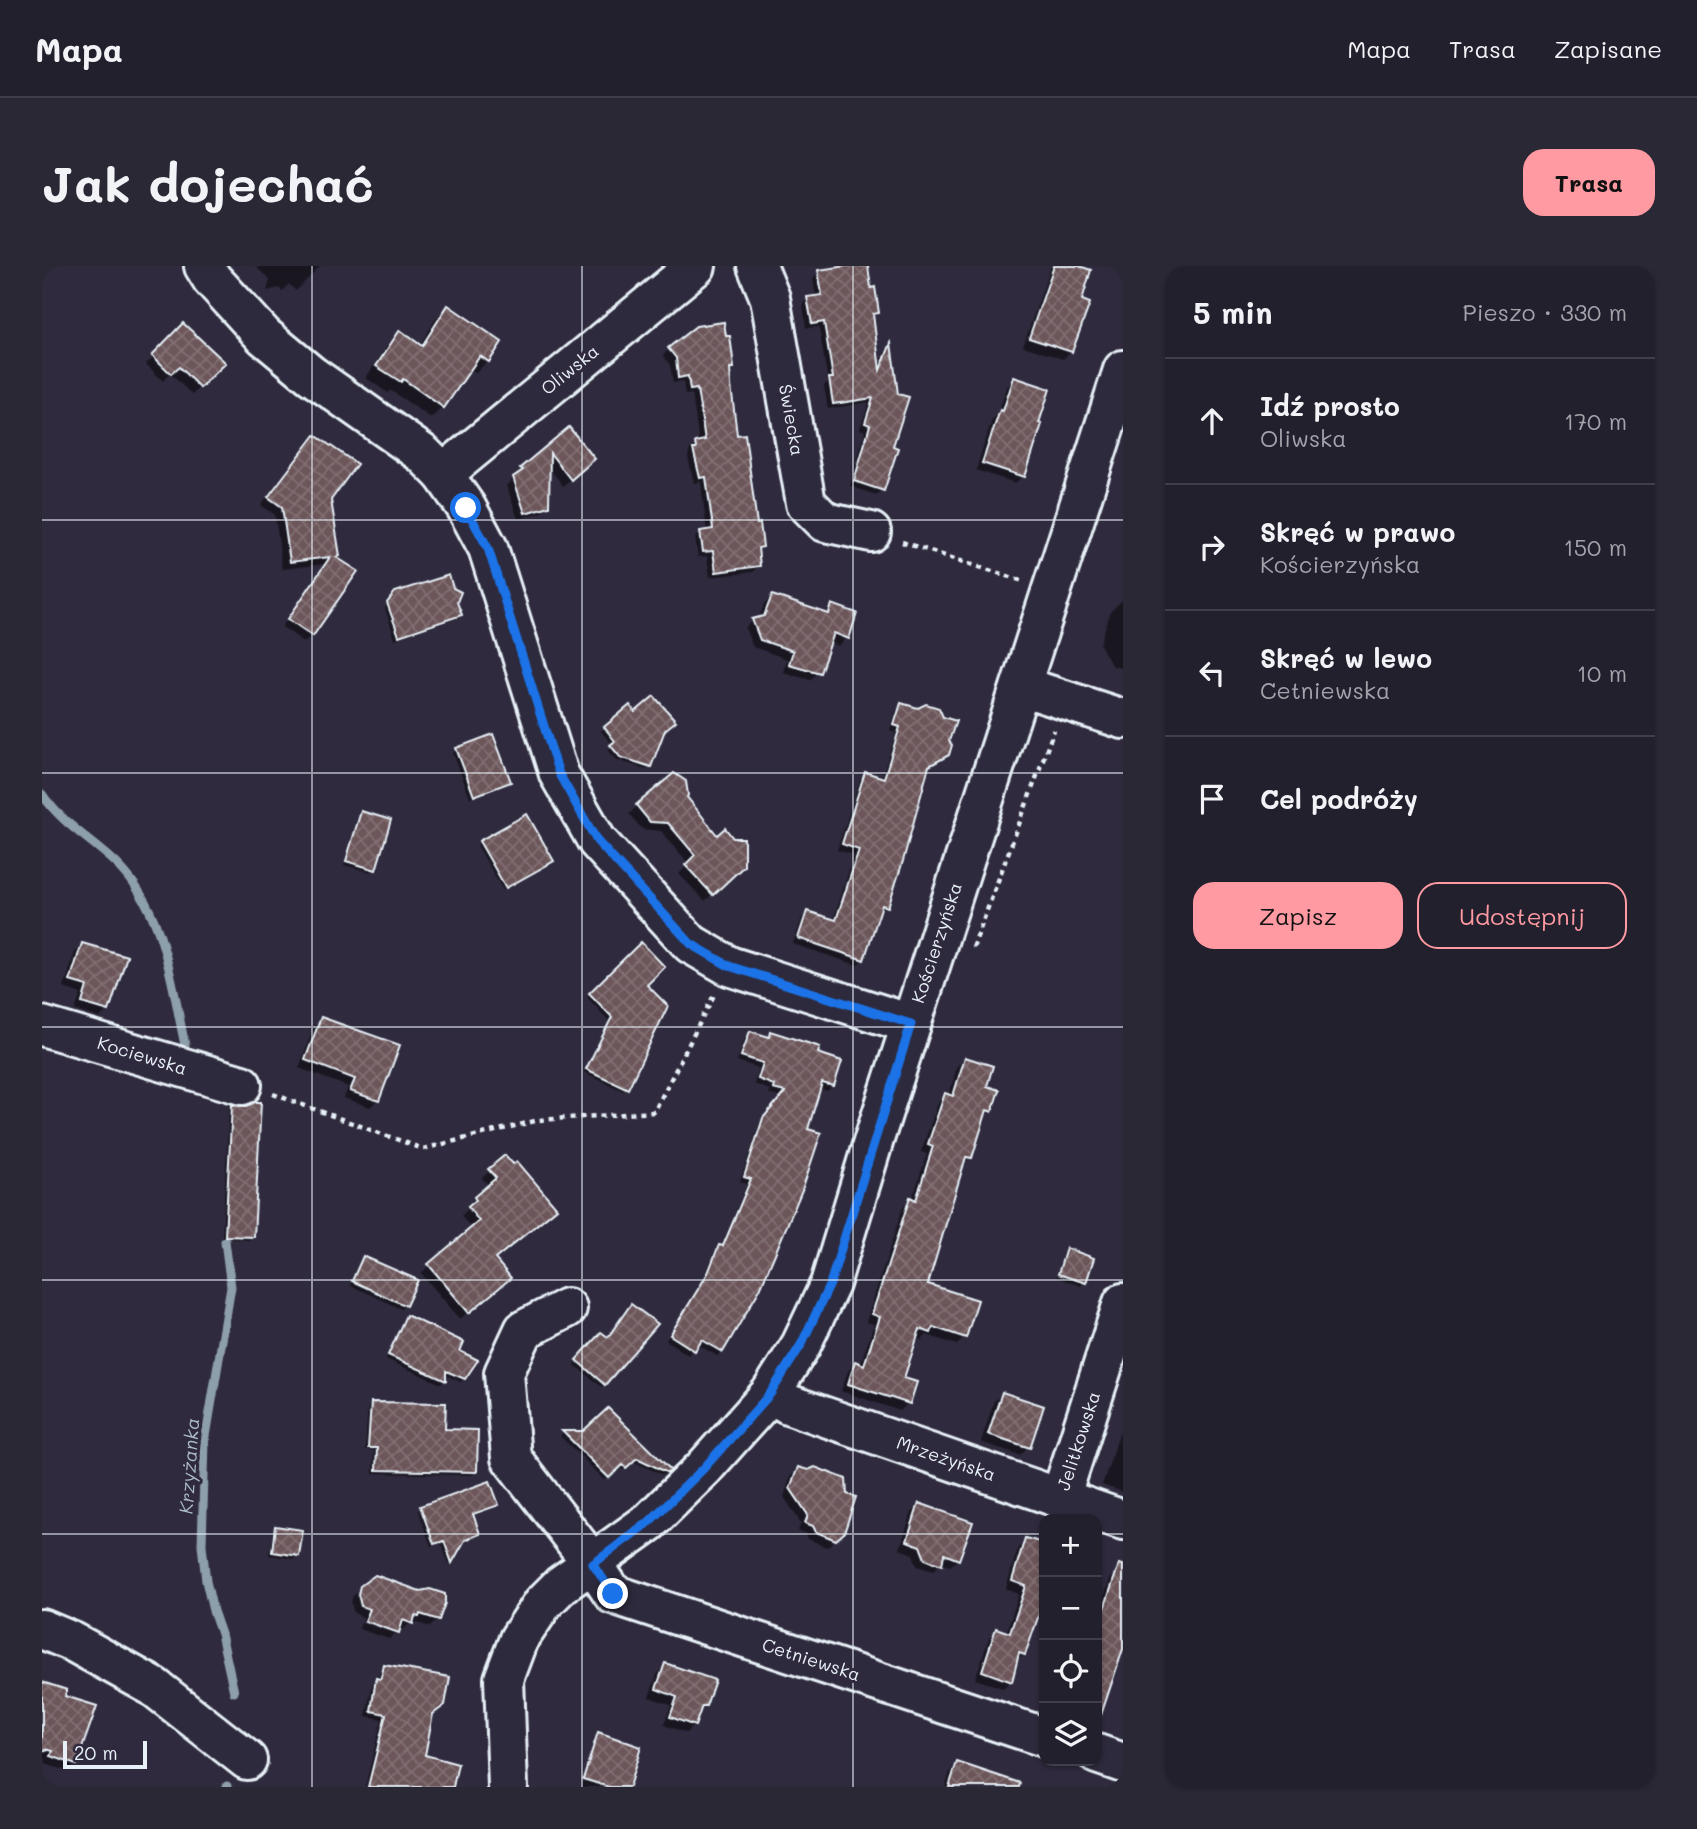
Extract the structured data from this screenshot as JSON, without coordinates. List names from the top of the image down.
{
  "streets": {
    "street": [
      "Oliwska",
      "Świecka",
      "Kościerzyńska",
      "Kociewska",
      "Jelitkowska",
      "Mrzeżyńska",
      "Cetniewska"
    ]
  },
  "crossings": [
    ["Kościerzyńska", "Mrzeżyńska"],
    ["Kościerzyńska", "Cetniewska"],
    ["Jelitkowska", "Mrzeżyńska"]
  ],
  "water": ["Krzyżanka"],
  "scale_bar": "20 m",
  "page": {
    "header": "Mapa",
    "nav": ["Mapa", "Trasa", "Zapisane"],
    "buttons": [
      "Trasa",
      ["Zapisz", "Udostępnij"]
    ],
    "title": "Jak dojechać",
    "heading": ["5 min", "Pieszo · 330 m"],
    "list": [
      ["Idź prosto", "Oliwska", "170 m"],
      ["Skręć w prawo", "Kościerzyńska", "150 m"],
      ["Skręć w lewo", "Cetniewska", "10 m"],
      "Cel podróży"
    ],
    "map_buttons": ["+", "−"],
    "scale": "20 m"
  }
}
